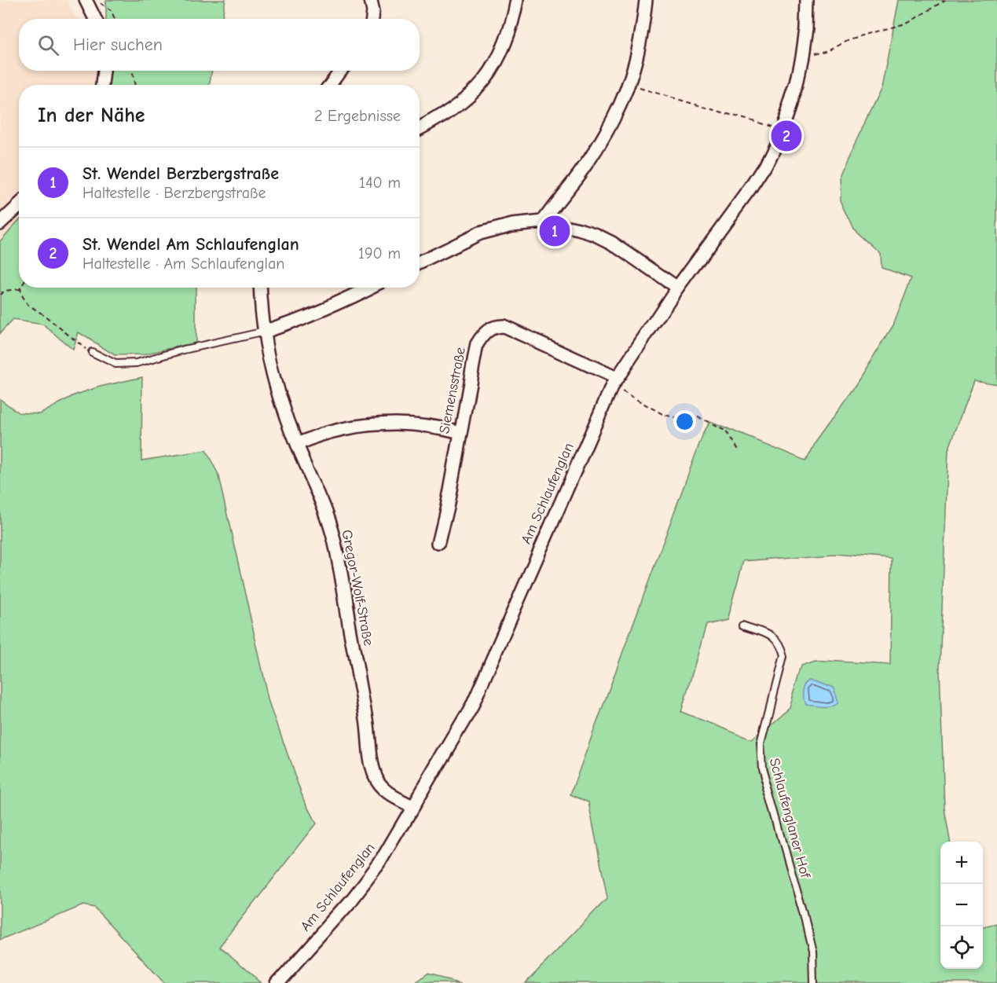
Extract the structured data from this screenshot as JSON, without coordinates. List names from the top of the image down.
{
  "streets": {
    "street": ["Siemensstraße", "Am Schlaufenglan", "Gregor-Wolf-Straße"],
    "lane": ["Schlaufenglaner Hof"]
  },
  "crossings": [
    ["Siemensstraße", "Am Schlaufenglan"],
    ["Am Schlaufenglan", "Gregor-Wolf-Straße"]
  ],
  "page": {
    "search": "Hier suchen",
    "heading": ["In der Nähe", "2 Ergebnisse"],
    "pins": ["2", "1"],
    "list": [
      {
        "mark": "1",
        "name": "St. Wendel Berzbergstraße",
        "note": "Haltestelle · Berzbergstraße",
        "value": "140 m"
      },
      {
        "mark": "2",
        "name": "St. Wendel Am Schlaufenglan",
        "note": "Haltestelle · Am Schlaufenglan",
        "value": "190 m"
      }
    ],
    "map_buttons": ["+", "−"]
  }
}
